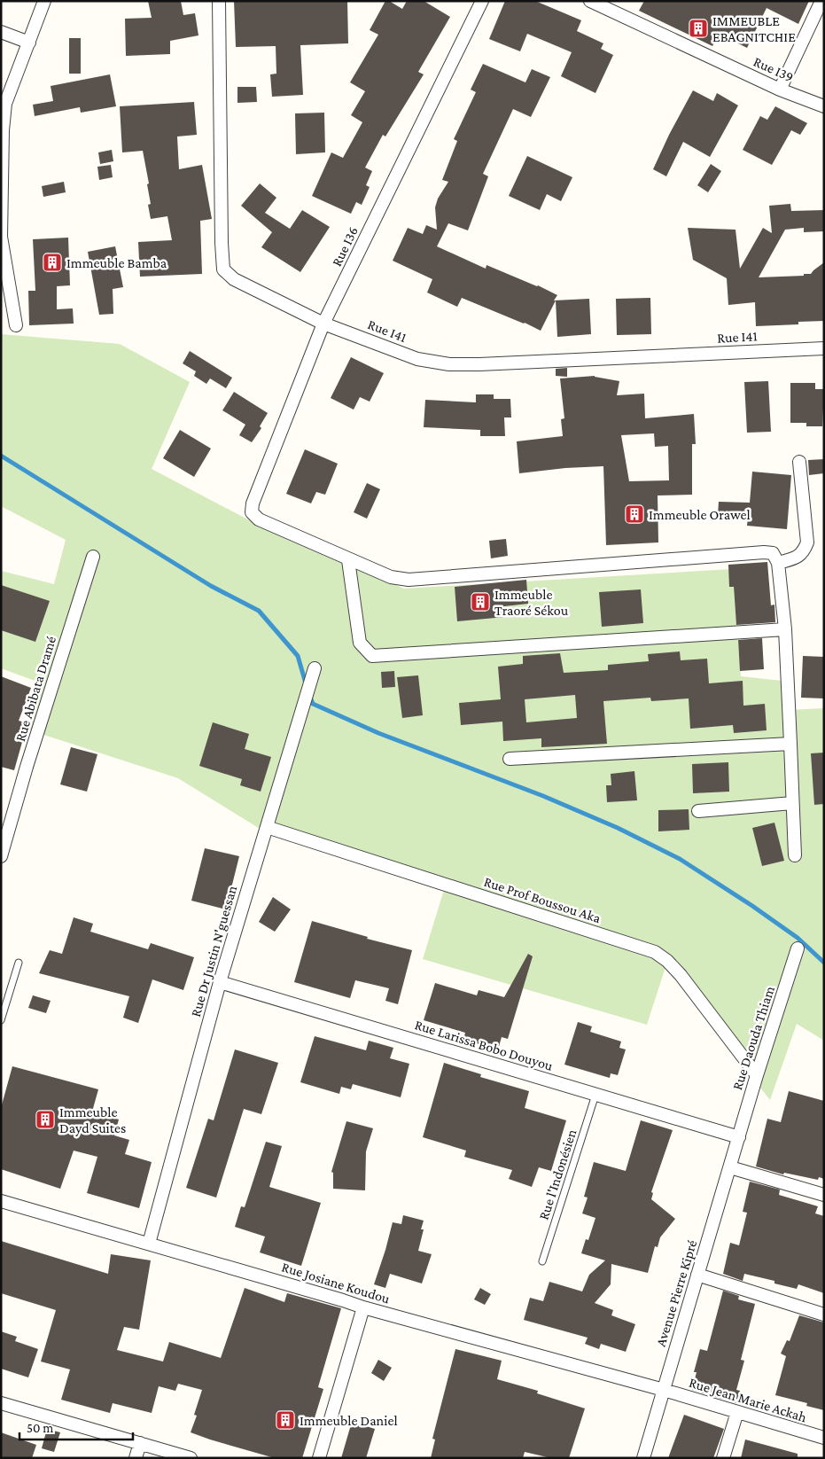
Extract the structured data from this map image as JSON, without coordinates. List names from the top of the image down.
{
  "streets": {
    "street": [
      "Rue I39",
      "Rue I36",
      "Rue I41",
      "Rue Abibata Dramé",
      "Rue Prof Boussou Aka",
      "Rue Dr Justin N'guessan",
      "Rue Daouda Thiam",
      "Rue Larissa Bobo Douyou",
      "Rue Josiane Koudou",
      "Avenue Pierre Kipré",
      "Rue Jean Marie Ackah"
    ],
    "lane": ["Rue l'Indonésien"]
  },
  "crossings": [
    ["Rue I36", "Rue I41"],
    ["Rue Prof Boussou Aka", "Rue Dr Justin N'guessan"],
    ["Rue Prof Boussou Aka", "Rue Daouda Thiam"],
    ["Rue Dr Justin N'guessan", "Rue Larissa Bobo Douyou"],
    ["Rue Dr Justin N'guessan", "Rue Josiane Koudou"],
    ["Rue Daouda Thiam", "Rue Larissa Bobo Douyou"],
    ["Rue Daouda Thiam", "Avenue Pierre Kipré"],
    ["Rue Larissa Bobo Douyou", "Rue l'Indonésien"],
    ["Rue Larissa Bobo Douyou", "Avenue Pierre Kipré"],
    ["Rue Josiane Koudou", "Avenue Pierre Kipré"],
    ["Rue Josiane Koudou", "Rue Jean Marie Ackah"],
    ["Avenue Pierre Kipré", "Rue Jean Marie Ackah"]
  ],
  "places": {
    "building": [
      "IMMEUBLE EBAGNITCHIE",
      "Immeuble Bamba",
      "Immeuble Orawel",
      "Immeuble Traoré Sékou",
      "Immeuble Dayd Suites",
      "Immeuble Daniel"
    ]
  },
  "scale_bar": "50 m"
}
